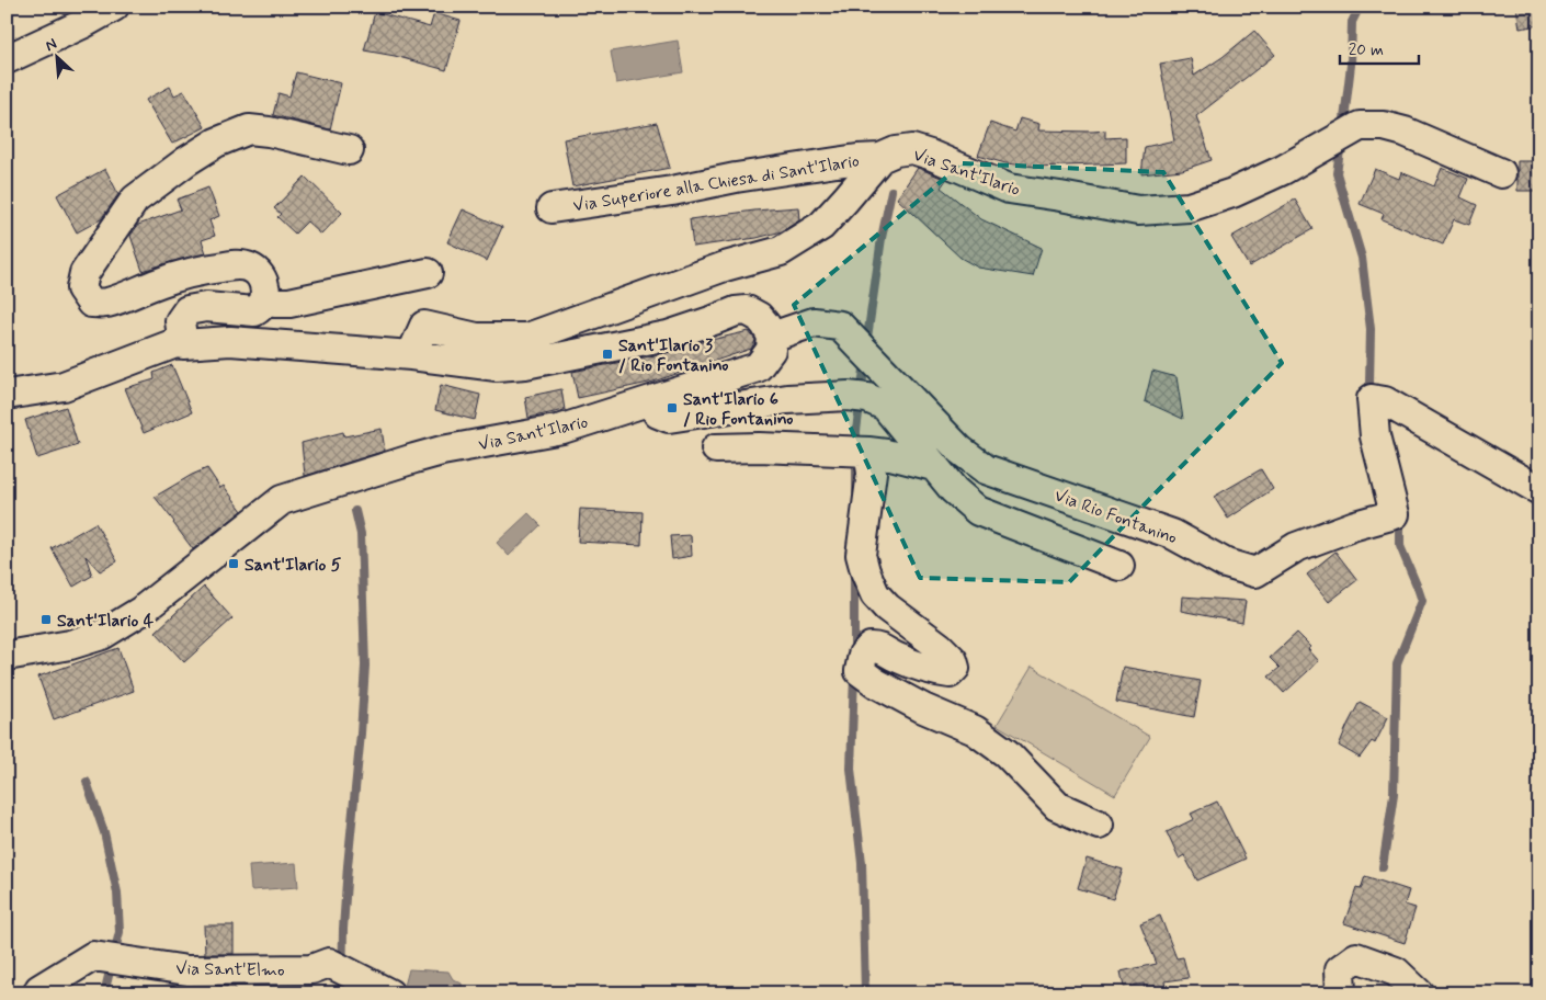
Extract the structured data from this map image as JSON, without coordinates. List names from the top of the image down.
{
  "streets": {
    "street": [
      "Via Sant'Ilario",
      "Via Superiore alla Chiesa di Sant'Ilario",
      "Via Rio Fontanino",
      "Via Sant'Elmo"
    ]
  },
  "crossings": [
    ["Via Sant'Ilario", "Via Superiore alla Chiesa di Sant'Ilario"],
    ["Via Sant'Ilario", "Via Rio Fontanino"]
  ],
  "places": {
    "transit": [
      "Sant'Ilario 3 / Rio Fontanino",
      "Sant'Ilario 6 / Rio Fontanino",
      "Sant'Ilario 5",
      "Sant'Ilario 4"
    ]
  },
  "scale_bar": "20 m",
  "north": "top left"
}
